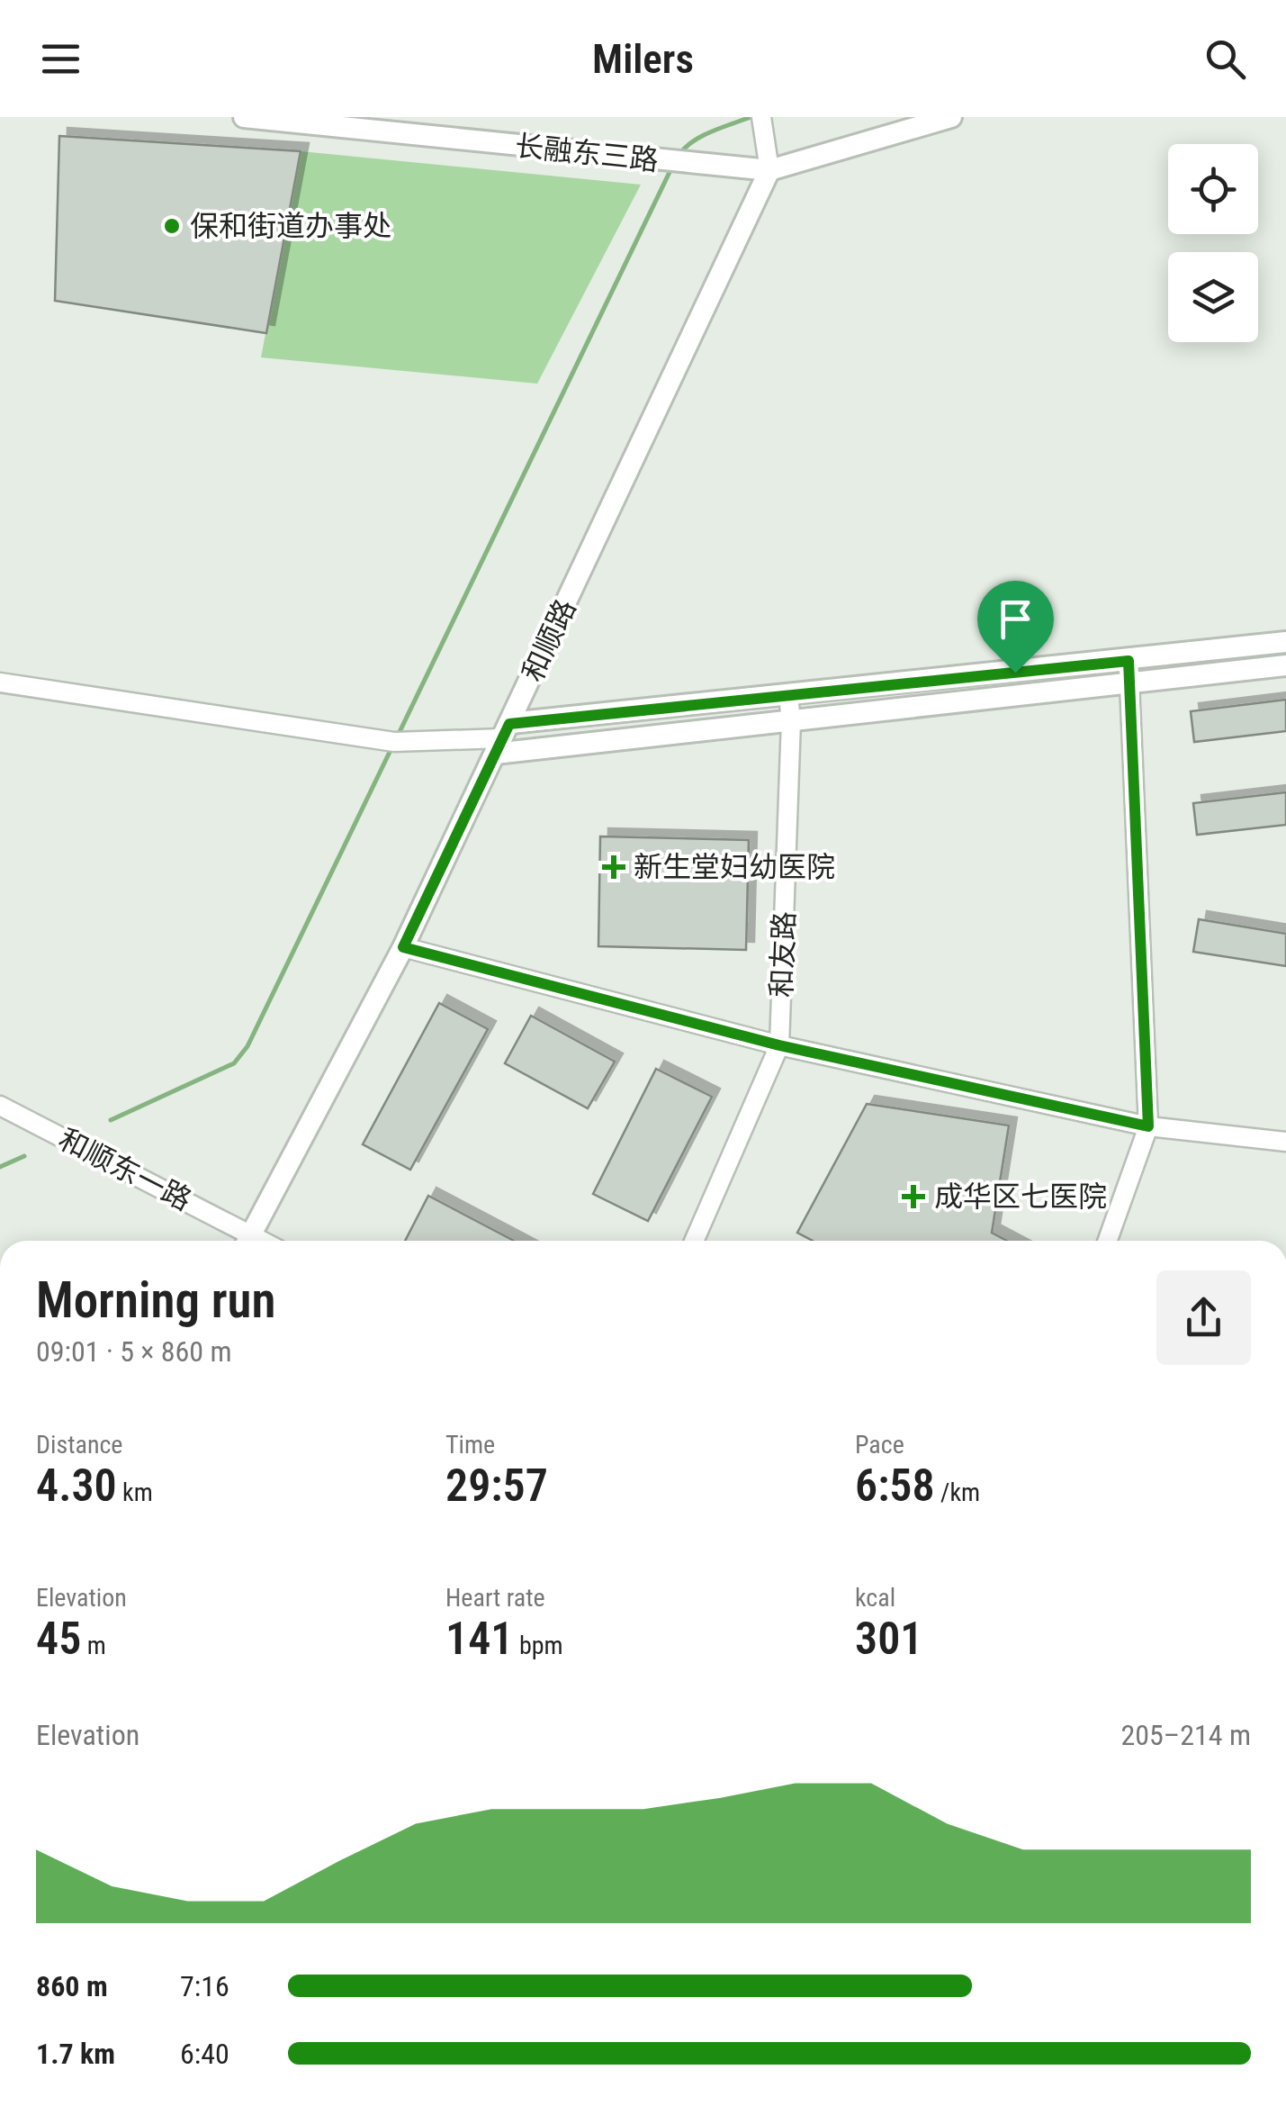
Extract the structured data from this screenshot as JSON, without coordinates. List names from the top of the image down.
{
  "streets": {
    "street": [
      "长融东三路",
      "和顺路",
      "和友路",
      "和顺东一路"
    ]
  },
  "crossings": [
    ["长融东三路", "和顺路"]
  ],
  "places": {
    "other": ["保和街道办事处"],
    "health": ["新生堂妇幼医院", "成华区七医院"]
  },
  "page": {
    "header": "Milers",
    "heading": ["Morning run", "09:01 · 5 × 860 m"],
    "stats": [
      ["Distance", "4.30 km"],
      ["Time", "29:57"],
      ["Pace", "6:58 /km"],
      ["Elevation", "45 m"],
      ["Heart rate", "141 bpm"],
      ["kcal", "301"]
    ],
    "chart": ["Elevation", "205–214 m"],
    "list": [
      {
        "name": "860 m",
        "note": "7:16"
      },
      {
        "name": "1.7 km",
        "note": "6:40"
      }
    ]
  }
}
